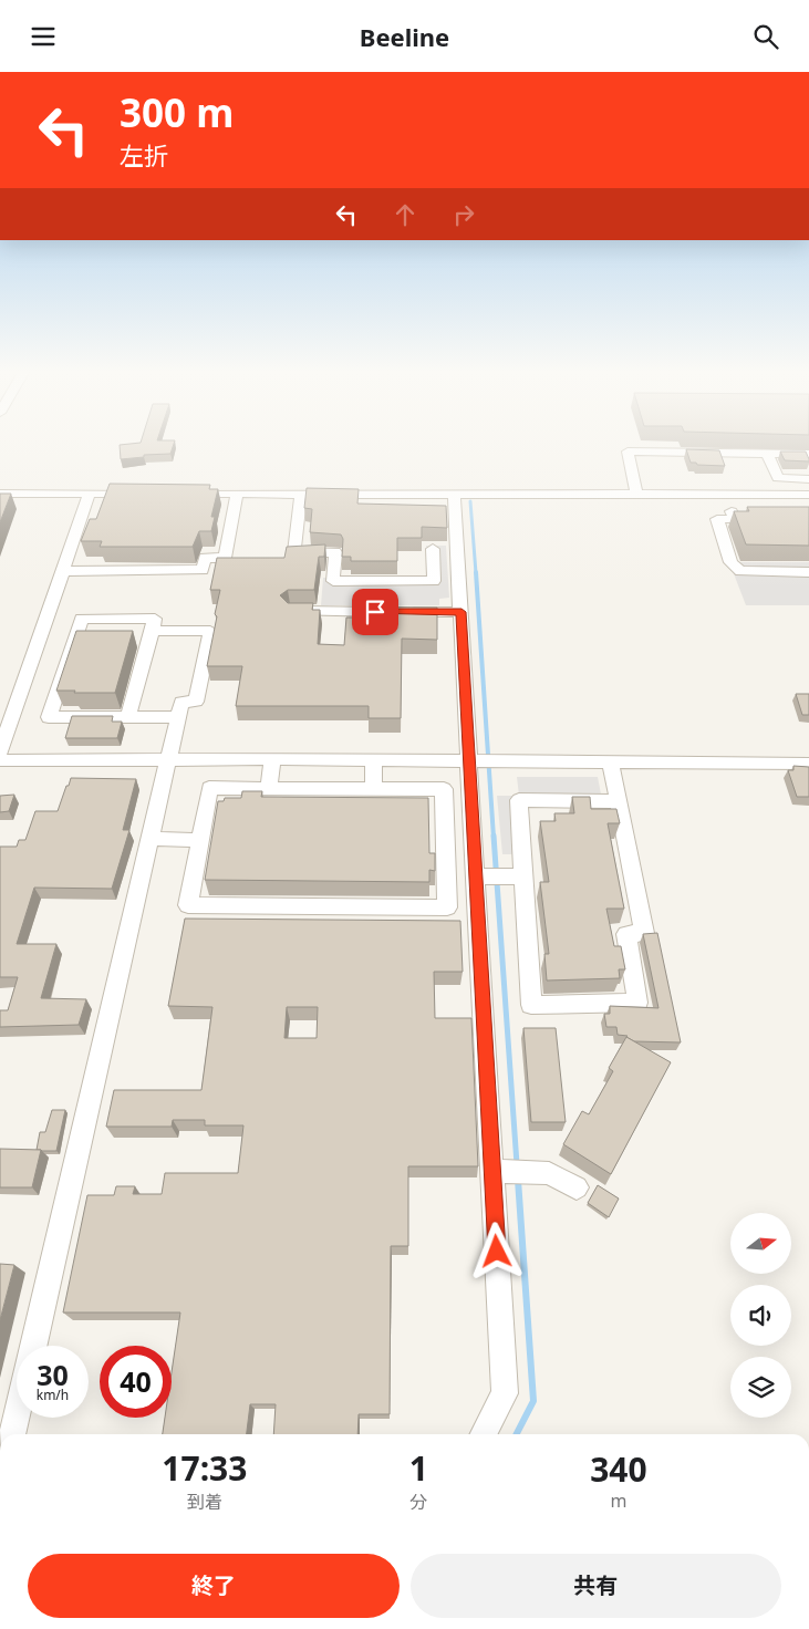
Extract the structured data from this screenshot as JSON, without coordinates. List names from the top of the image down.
{
  "north": "right",
  "page": {
    "header": "Beeline",
    "turn": ["300 m", "左折"],
    "speed": "30 km/h",
    "limit": "40",
    "eta": [
      "17:33",
      "到着",
      "1",
      "分",
      "340",
      "m"
    ],
    "buttons": ["終了", "共有"]
  }
}
